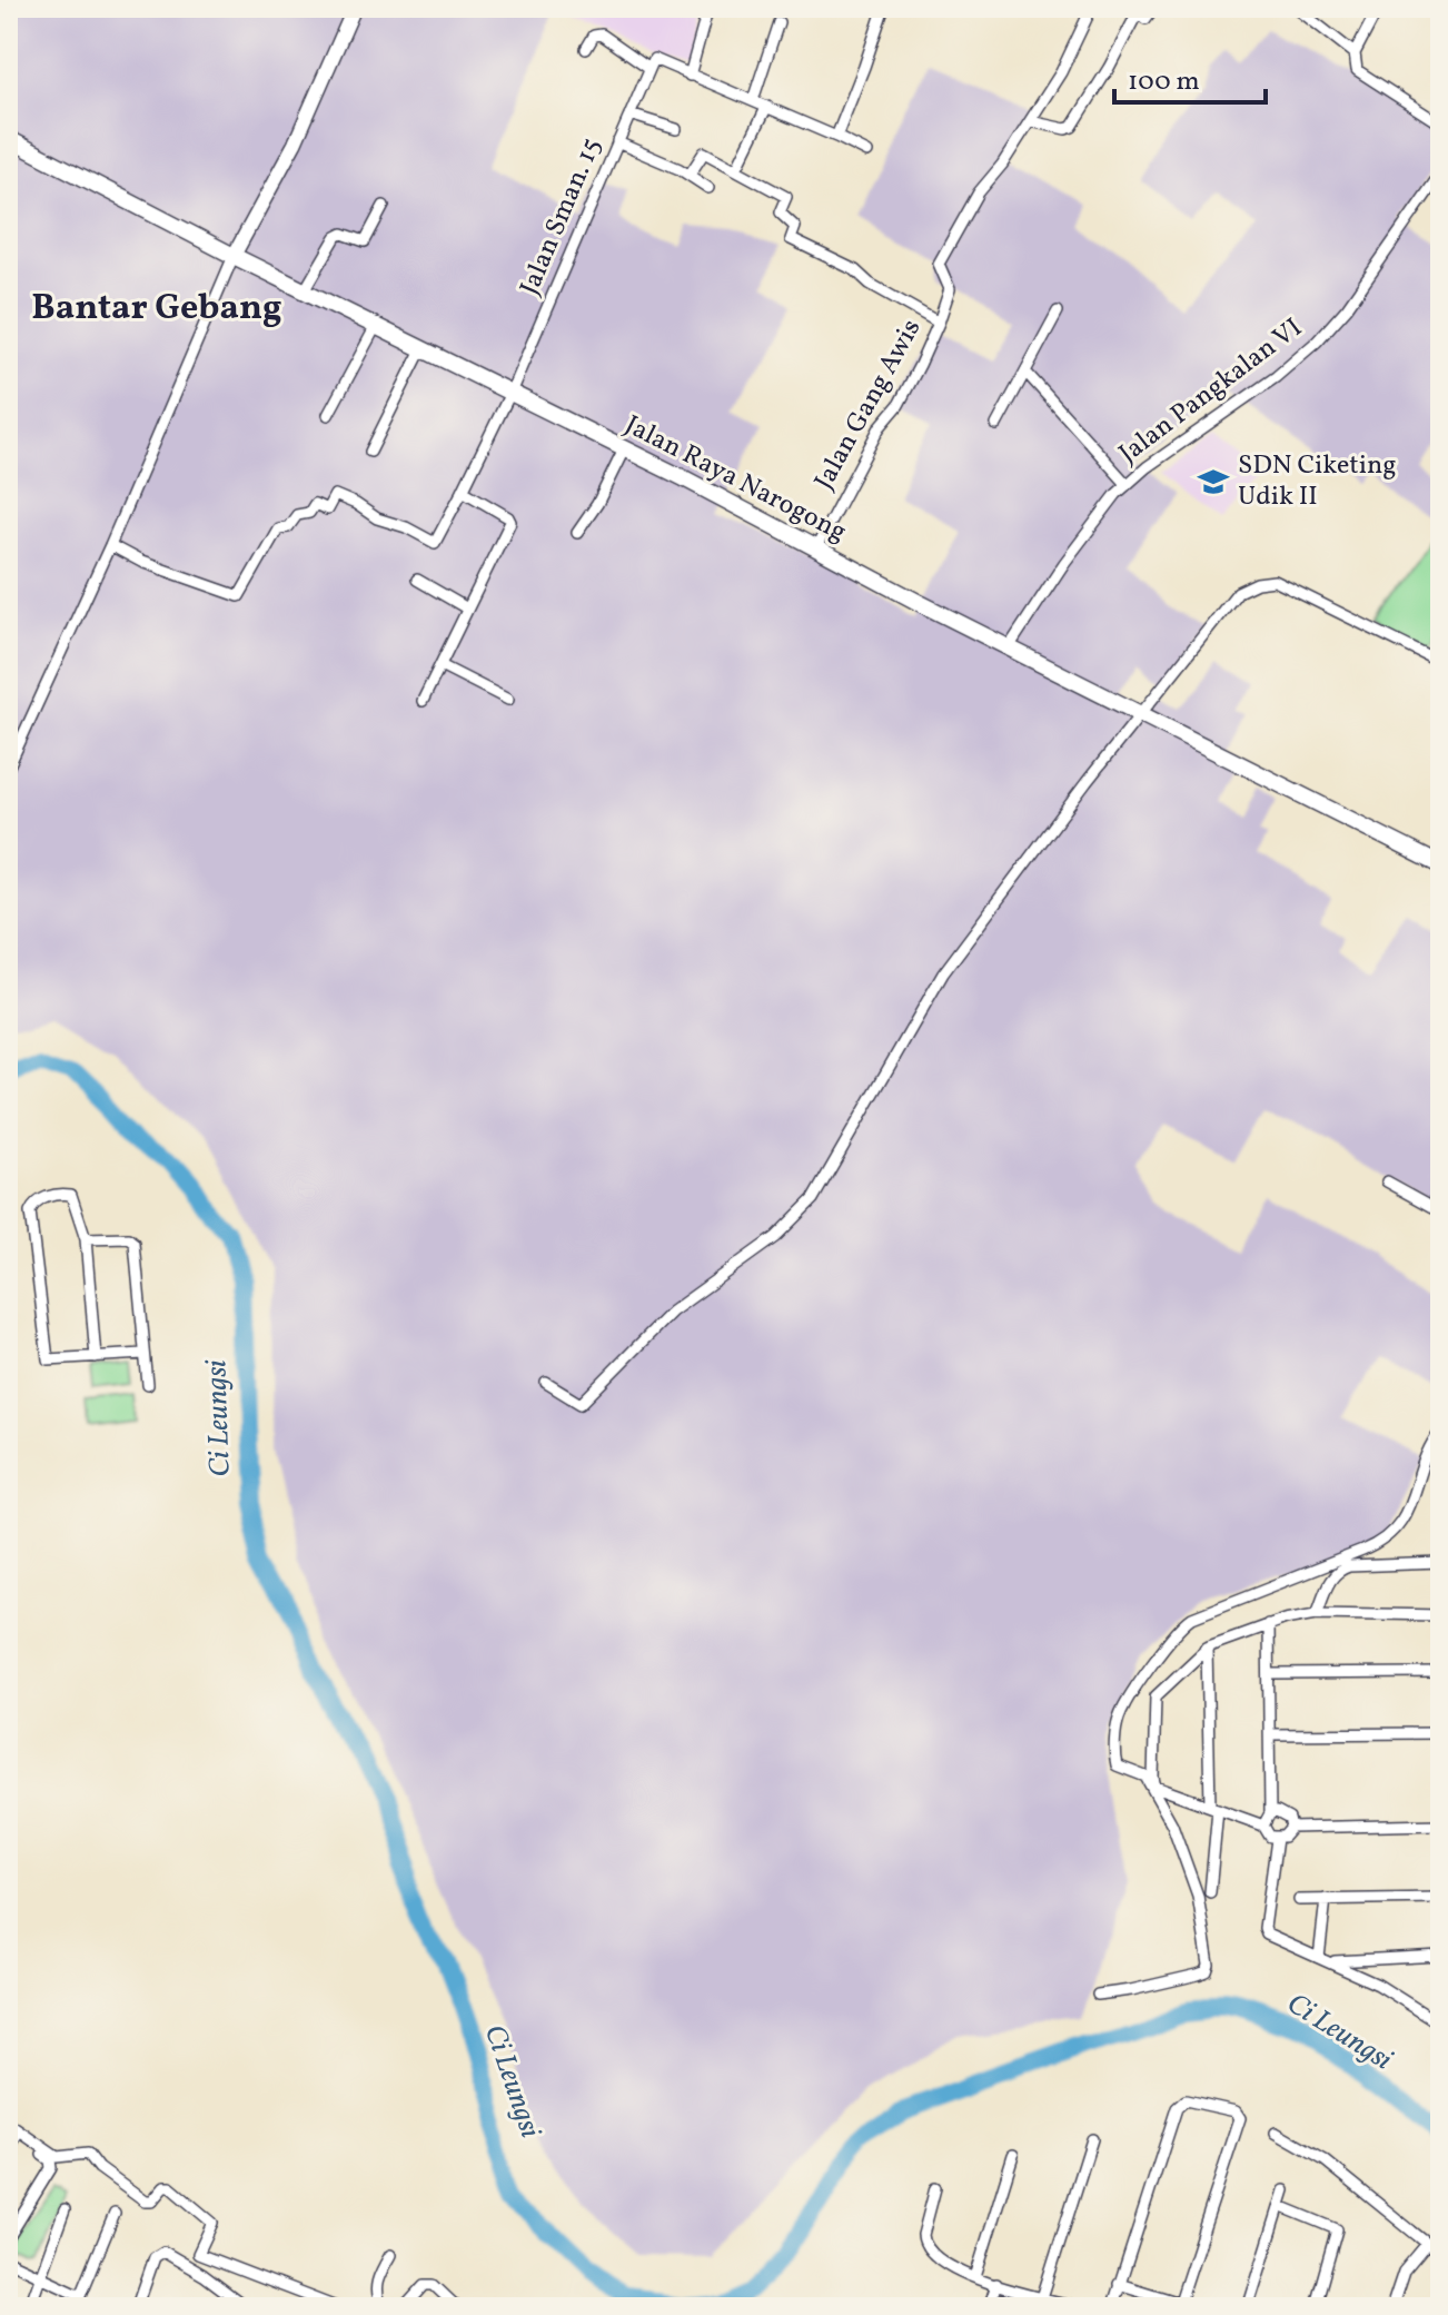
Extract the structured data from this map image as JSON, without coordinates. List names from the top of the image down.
{
  "streets": {
    "main road": ["Jalan Raya Narogong"],
    "street": ["Jalan Sman. 15", "Jalan Pangkalan VI", "Jalan Gang Awis"]
  },
  "crossings": [
    ["Jalan Sman. 15", "Jalan Raya Narogong"],
    ["Jalan Pangkalan VI", "Jalan Raya Narogong"],
    ["Jalan Gang Awis", "Jalan Raya Narogong"]
  ],
  "districts": ["Bantar Gebang"],
  "water": ["Ci Leungsi"],
  "places": {
    "school or university": ["SDN Ciketing Udik II"]
  },
  "scale_bar": "100 m"
}
